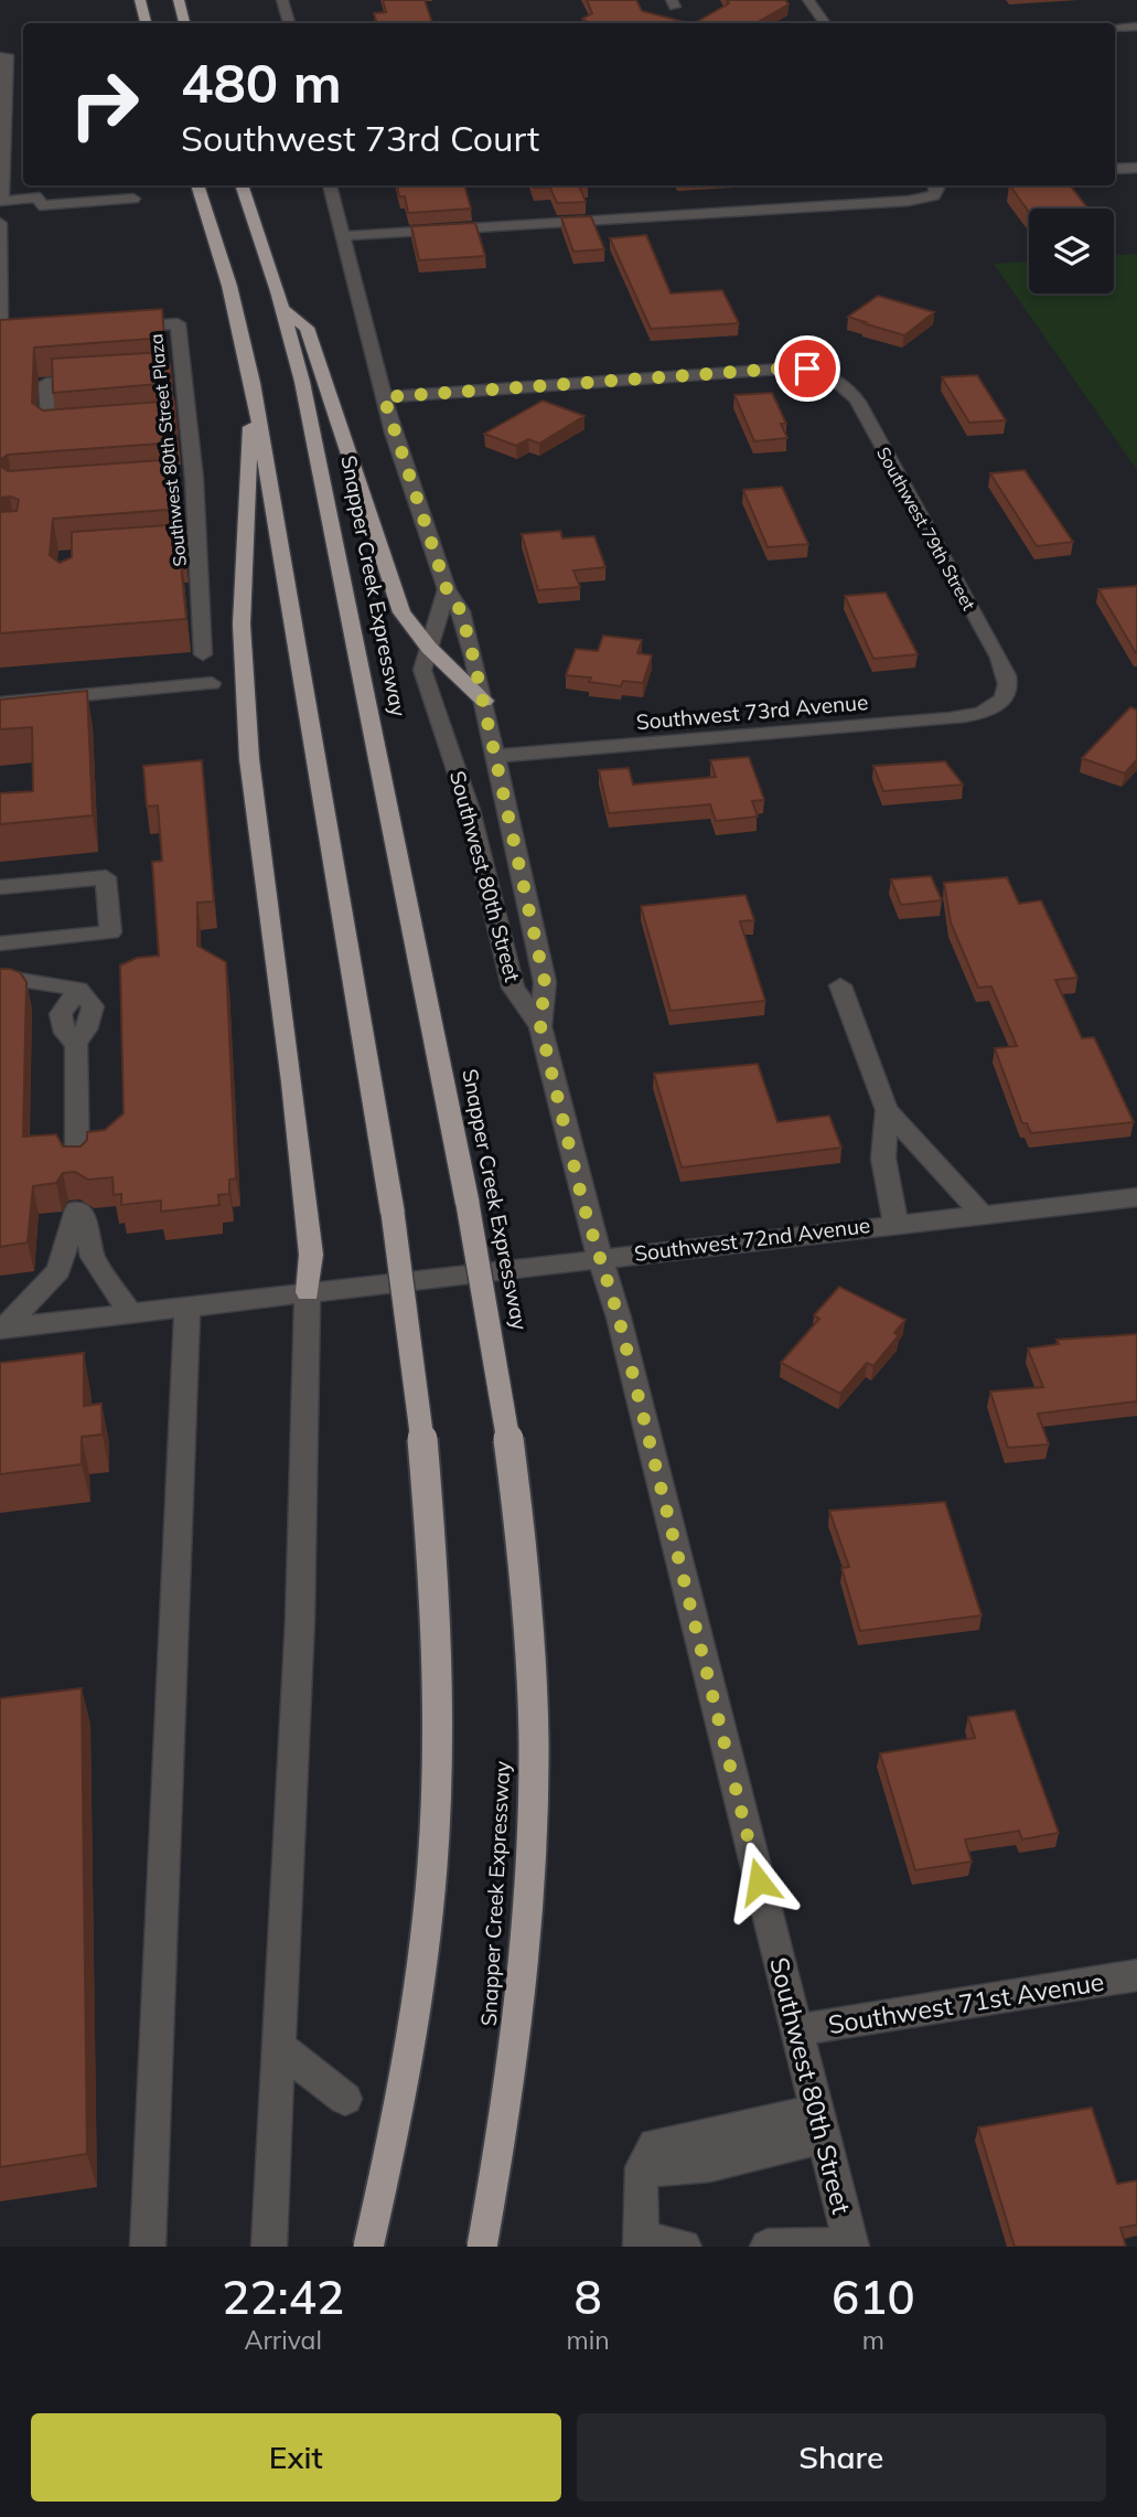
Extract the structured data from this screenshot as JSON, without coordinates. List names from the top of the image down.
{
  "streets": {
    "highway": ["Snapper Creek Expressway"],
    "street": [
      "Southwest 80th Street Plaza",
      "Southwest 79th Street",
      "Southwest 73rd Avenue",
      "Southwest 80th Street",
      "Southwest 72nd Avenue",
      "Southwest 71st Avenue"
    ]
  },
  "crossings": [
    ["Southwest 79th Street", "Southwest 73rd Avenue"],
    ["Southwest 79th Street", "Southwest 80th Street"],
    ["Southwest 73rd Avenue", "Southwest 80th Street"],
    ["Southwest 80th Street", "Southwest 72nd Avenue"],
    ["Southwest 80th Street", "Southwest 71st Avenue"]
  ],
  "page": {
    "turn": ["480 m", "Southwest 73rd Court"],
    "eta": [
      "22:42",
      "Arrival",
      "8",
      "min",
      "610",
      "m"
    ],
    "buttons": ["Exit", "Share"]
  }
}
